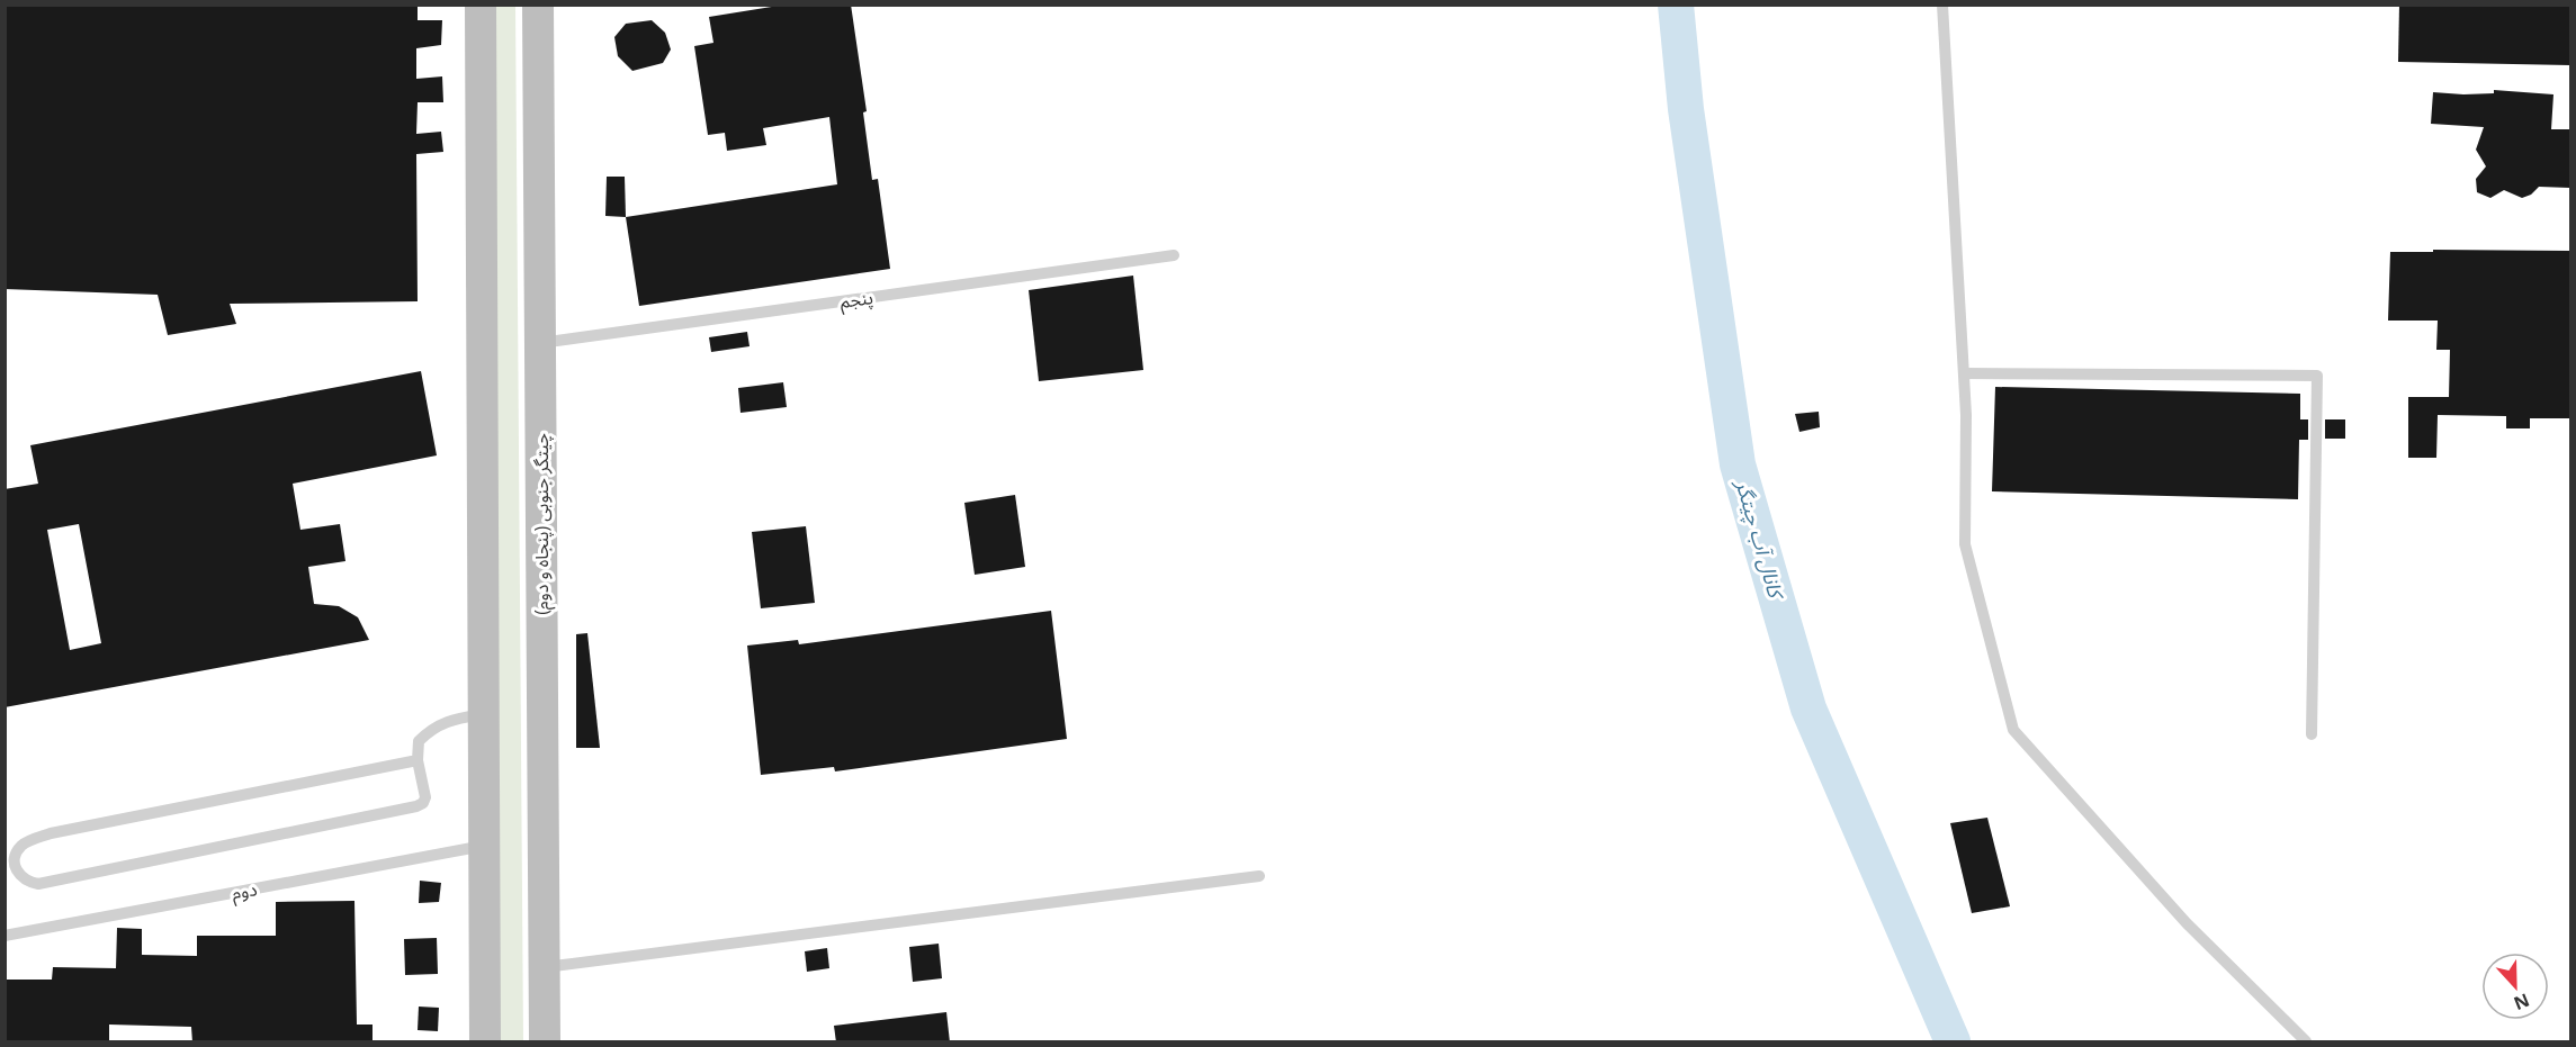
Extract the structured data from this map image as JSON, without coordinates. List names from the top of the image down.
{
  "streets": {
    "main road": ["چیتگر جنوبی (پنجاه و دوم)"],
    "lane": ["پنجم", "دوم"]
  },
  "crossings": [
    ["پنجم", "چیتگر جنوبی (پنجاه و دوم)"]
  ],
  "water": ["کانال آب چیتگر"],
  "north": "bottom"
}
